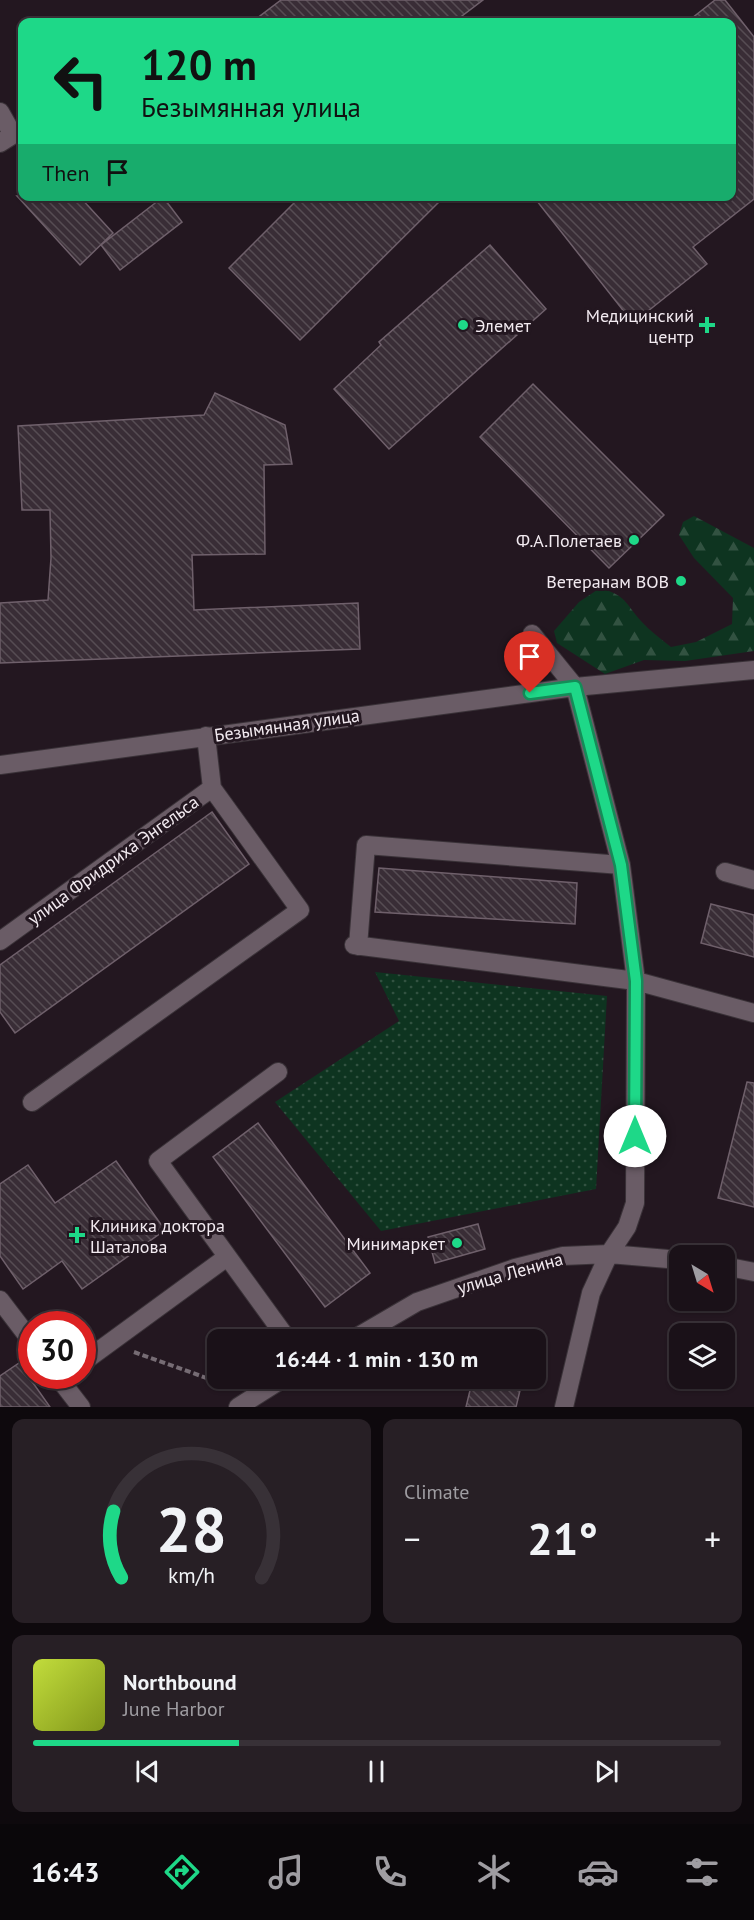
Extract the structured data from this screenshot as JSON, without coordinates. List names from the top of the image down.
{
  "streets": {
    "street": ["Безымянная улица", "улица Фридриха Энгельса", "улица Ленина"]
  },
  "crossings": [
    ["Безымянная улица", "улица Фридриха Энгельса"]
  ],
  "places": {
    "other": [
      "Элемет",
      "Ф.А.Полетаев",
      "Ветеранам ВОВ",
      "Минимаркет"
    ],
    "health": ["Медицинский центр", "Клиника доктора Шаталова"]
  },
  "north": "bottom right",
  "page": {
    "turn": ["120 m", "Безымянная улица"],
    "then": "Then",
    "limit": "30",
    "trip": "16:44 · 1 min · 130 m",
    "tile": "Climate",
    "heat": ["−", "21°", "+"],
    "song": ["Northbound", "June Harbor"],
    "tabs": "16:43",
    "gauge": ["28", "km/h"]
  }
}
